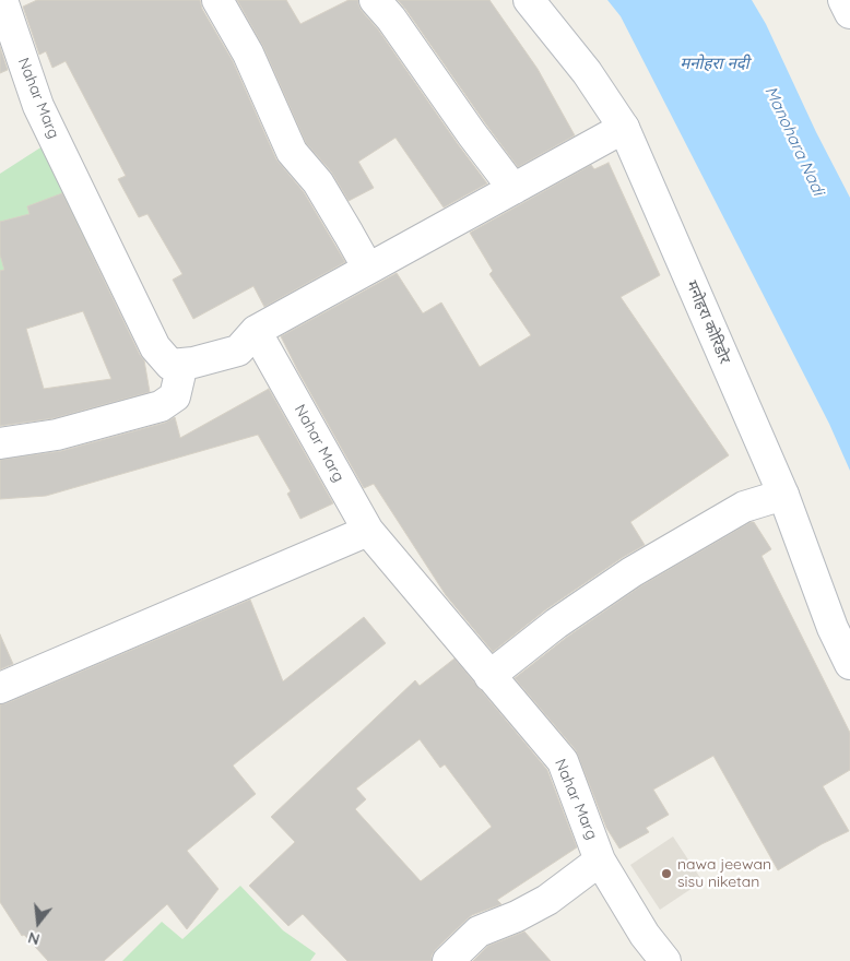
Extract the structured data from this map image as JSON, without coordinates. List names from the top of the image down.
{
  "streets": {
    "street": ["Nahar Marg", "मनोहरा कोरिडोर"]
  },
  "water": ["मनोहरा नदी", "Manohara Nadi"],
  "places": ["nawa jeewan sisu niketan"],
  "north": "bottom"
}
